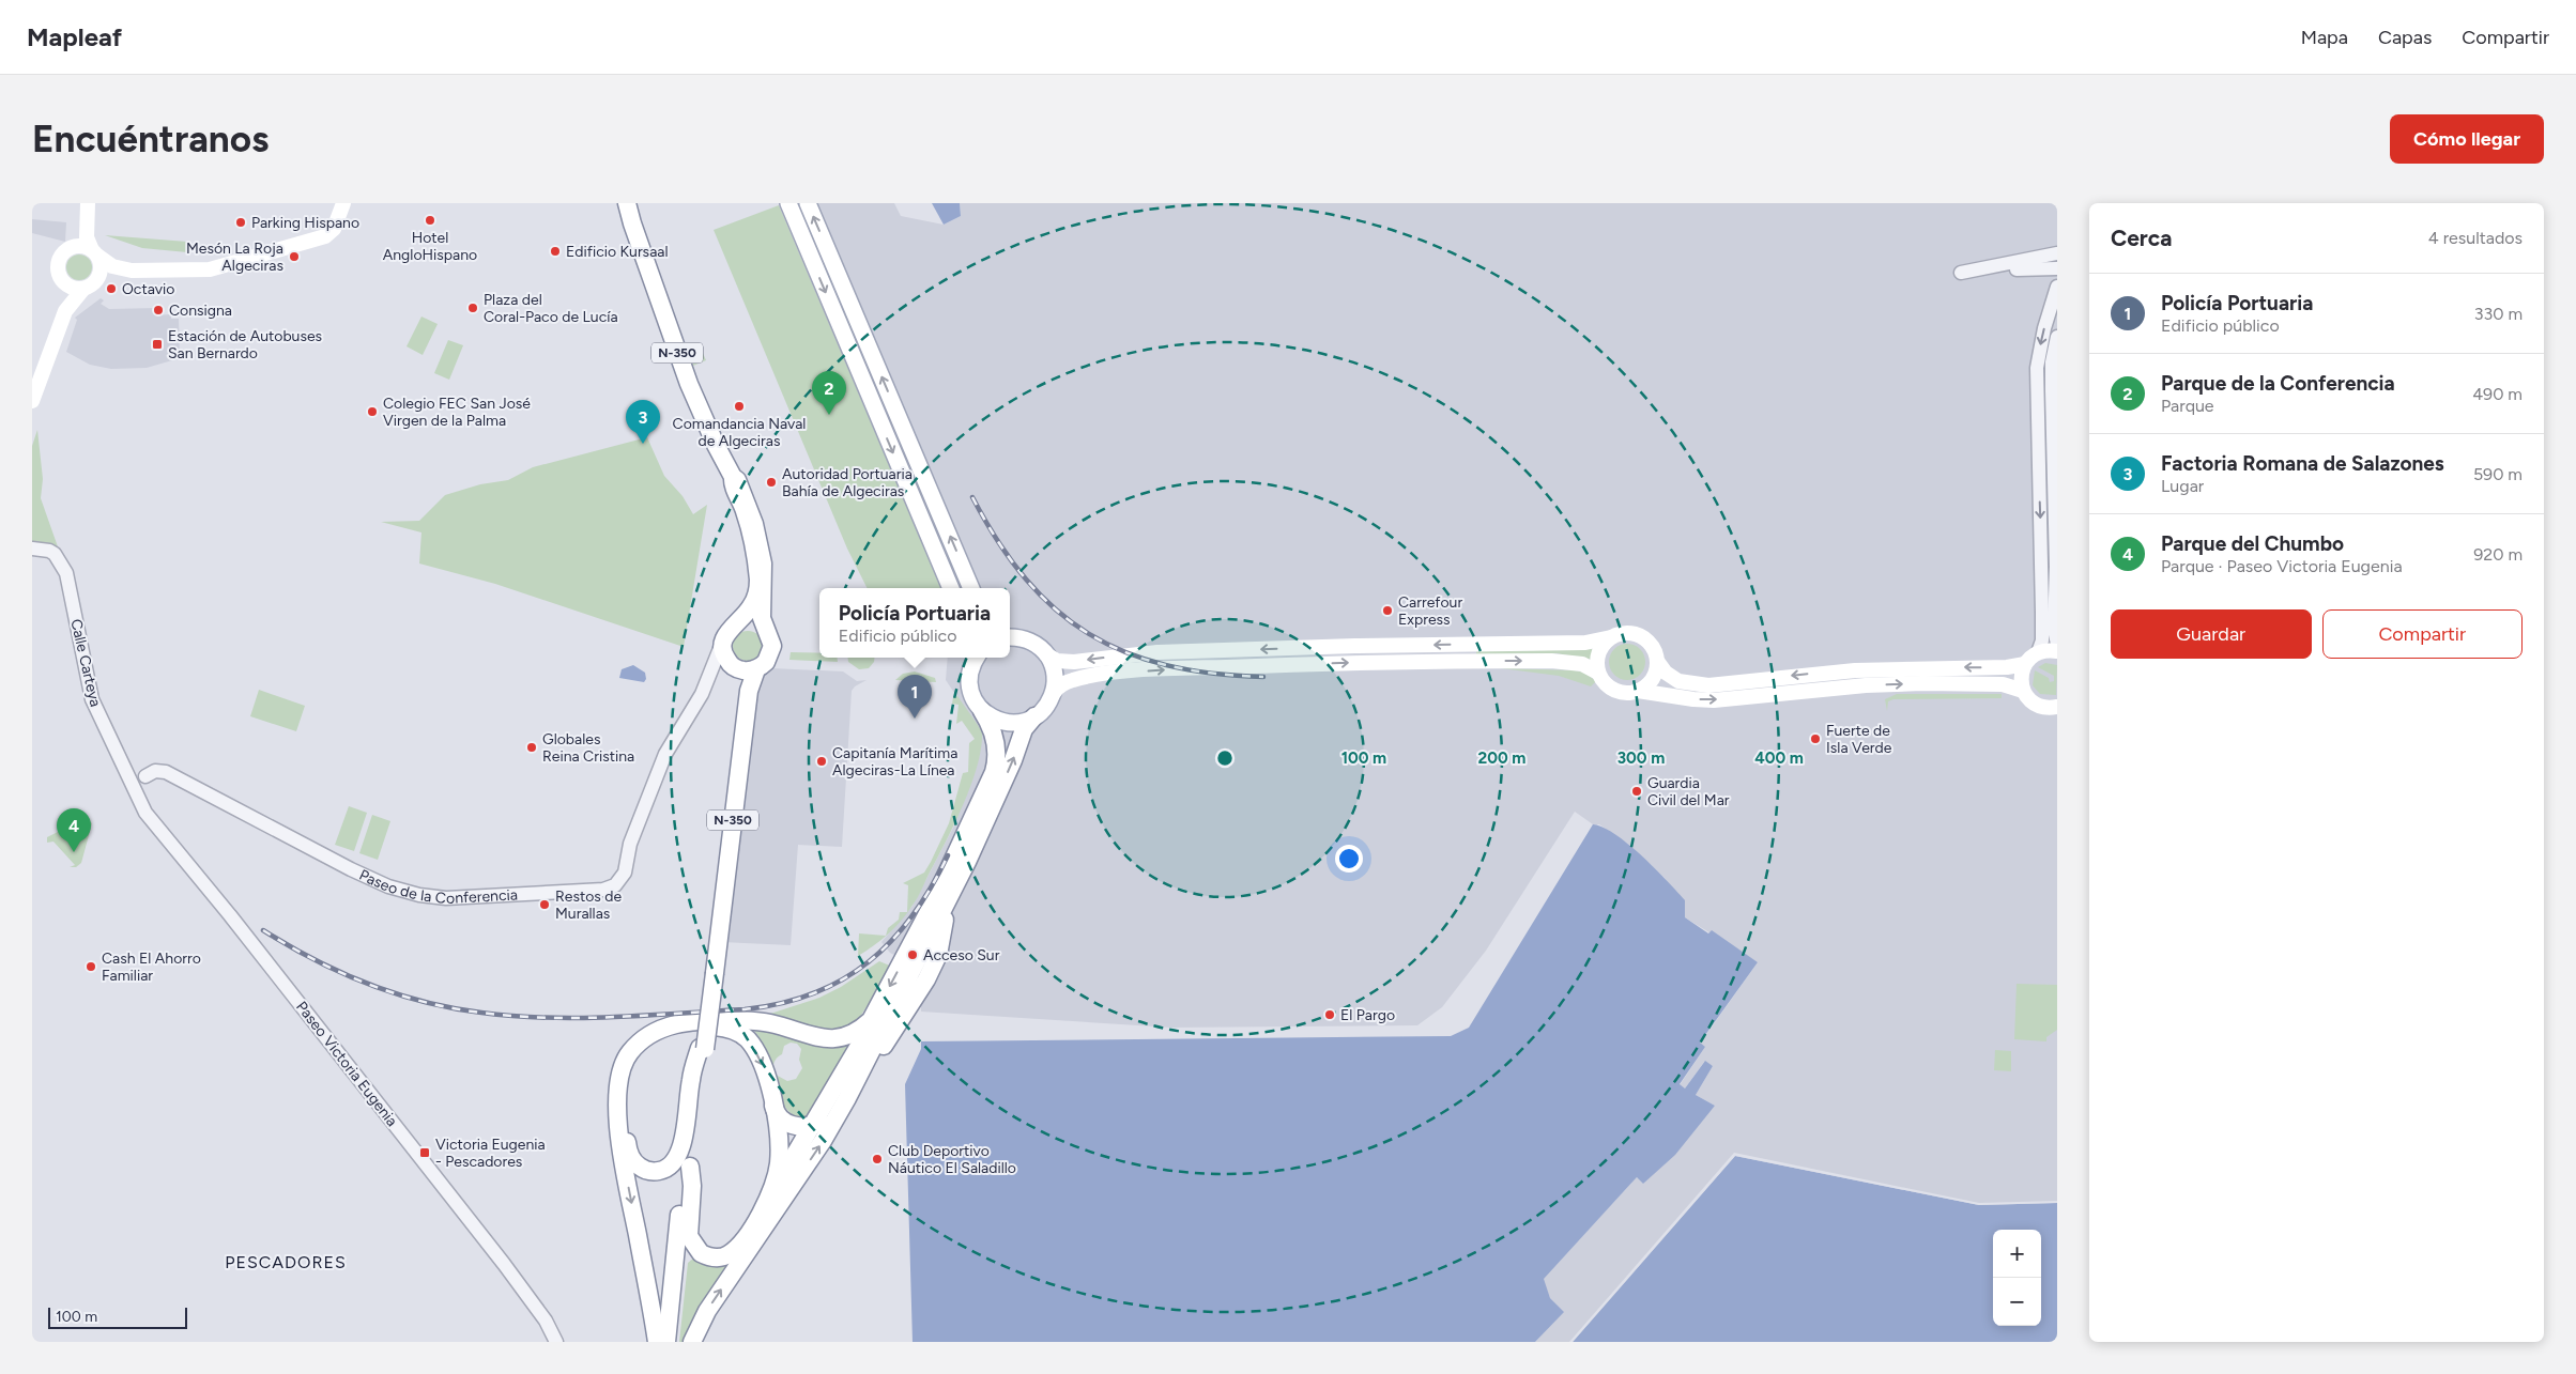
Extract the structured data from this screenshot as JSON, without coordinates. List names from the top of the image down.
{
  "streets": {
    "highway": ["N-350"],
    "street": ["Calle Carteya", "Paseo de la Conferencia", "Paseo Victoria Eugenia"]
  },
  "crossings": [
    ["N-350", "Paseo de la Conferencia"],
    ["Calle Carteya", "Paseo de la Conferencia"],
    ["Calle Carteya", "Paseo Victoria Eugenia"],
    ["Paseo de la Conferencia", "Paseo Victoria Eugenia"]
  ],
  "districts": ["PESCADORES"],
  "places": {
    "other": [
      "Hotel AngloHispano",
      "Parking Hispano",
      "Edificio Kursaal",
      "Mesón La Roja Algeciras",
      "Octavio",
      "Plaza del Coral-Paco de Lucía",
      "Consigna",
      "Comandancia Naval de Algeciras",
      "Colegio FEC San José Virgen de la Palma",
      "Autoridad Portuaria Bahía de Algeciras",
      "Carrefour Express",
      "Fuerte de Isla Verde",
      "Globales Reina Cristina",
      "Capitanía Marítima Algeciras-La Línea",
      "Guardia Civil del Mar",
      "Restos de Murallas",
      "Acceso Sur",
      "Cash El Ahorro Familiar",
      "El Pargo",
      "Club Deportivo Náutico El Saladillo"
    ],
    "transit": ["Estación de Autobuses San Bernardo", "Victoria Eugenia - Pescadores"]
  },
  "scale_bar": "100 m",
  "page": {
    "header": "Mapleaf",
    "nav": ["Mapa", "Capas", "Compartir"],
    "buttons": [
      "Cómo llegar",
      ["Guardar", "Compartir"]
    ],
    "title": "Encuéntranos",
    "heading": ["Cerca", "4 resultados"],
    "list": [
      {
        "mark": "1",
        "name": "Policía Portuaria",
        "note": "Edificio público",
        "value": "330 m"
      },
      {
        "mark": "2",
        "name": "Parque de la Conferencia",
        "note": "Parque",
        "value": "490 m"
      },
      {
        "mark": "3",
        "name": "Factoria Romana de Salazones",
        "note": "Lugar",
        "value": "590 m"
      },
      {
        "mark": "4",
        "name": "Parque del Chumbo",
        "note": "Parque · Paseo Victoria Eugenia",
        "value": "920 m"
      }
    ],
    "pins": [
      "2",
      "3",
      "1",
      "4"
    ],
    "popup": ["Policía Portuaria", "Edificio público"],
    "map_buttons": ["+", "−"],
    "scale": "100 m"
  },
  "rings": [
    "100 m",
    "200 m",
    "300 m",
    "400 m"
  ]
}
